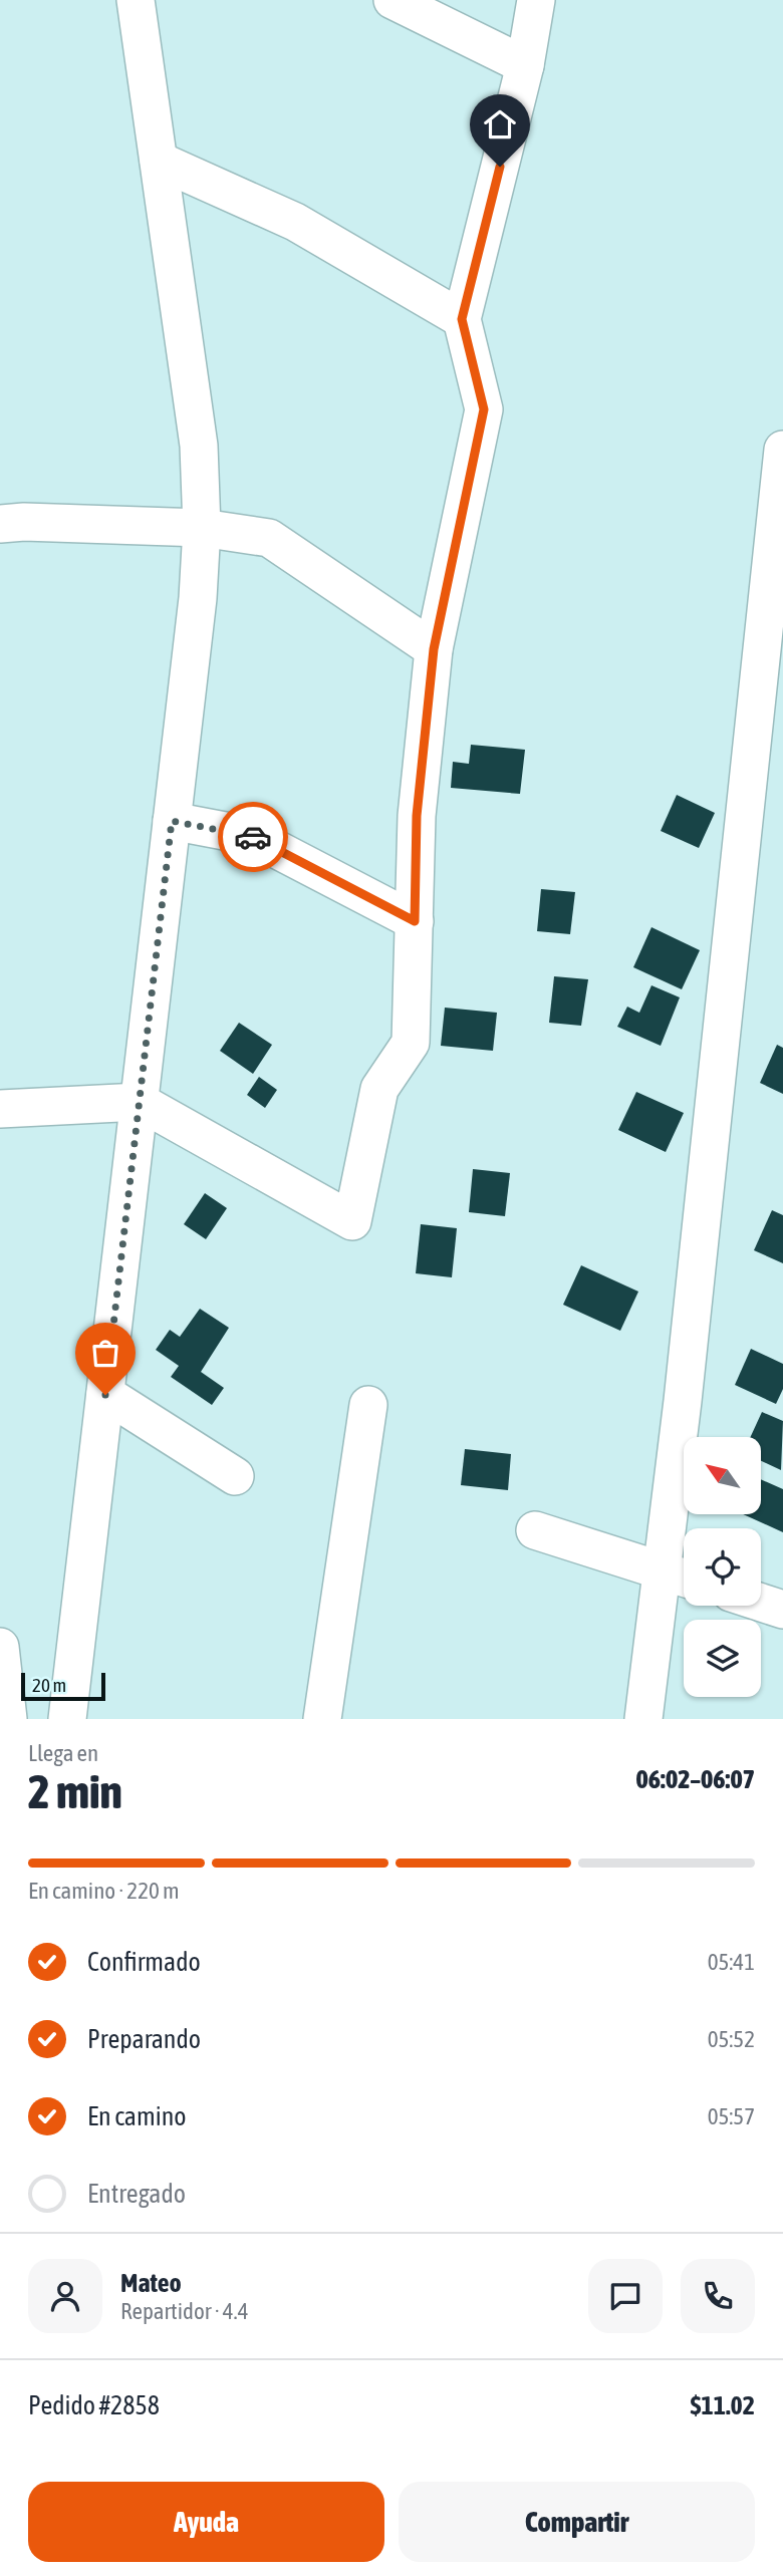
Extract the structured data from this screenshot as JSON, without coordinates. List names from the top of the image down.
{
  "scale_bar": "20 m",
  "north": "top left",
  "page": {
    "scale": "20 m",
    "heading": ["2 min", "Llega en", "06:02–06:07"],
    "panel": [
      "Mateo",
      "Repartidor · 4.4",
      "Pedido #2858",
      "$11.02"
    ],
    "bar": "En camino · 220 m",
    "list": [
      ["Confirmado", "05:41"],
      ["Preparando", "05:52"],
      ["En camino", "05:57"],
      "Entregado"
    ],
    "buttons": ["Ayuda", "Compartir"]
  }
}
